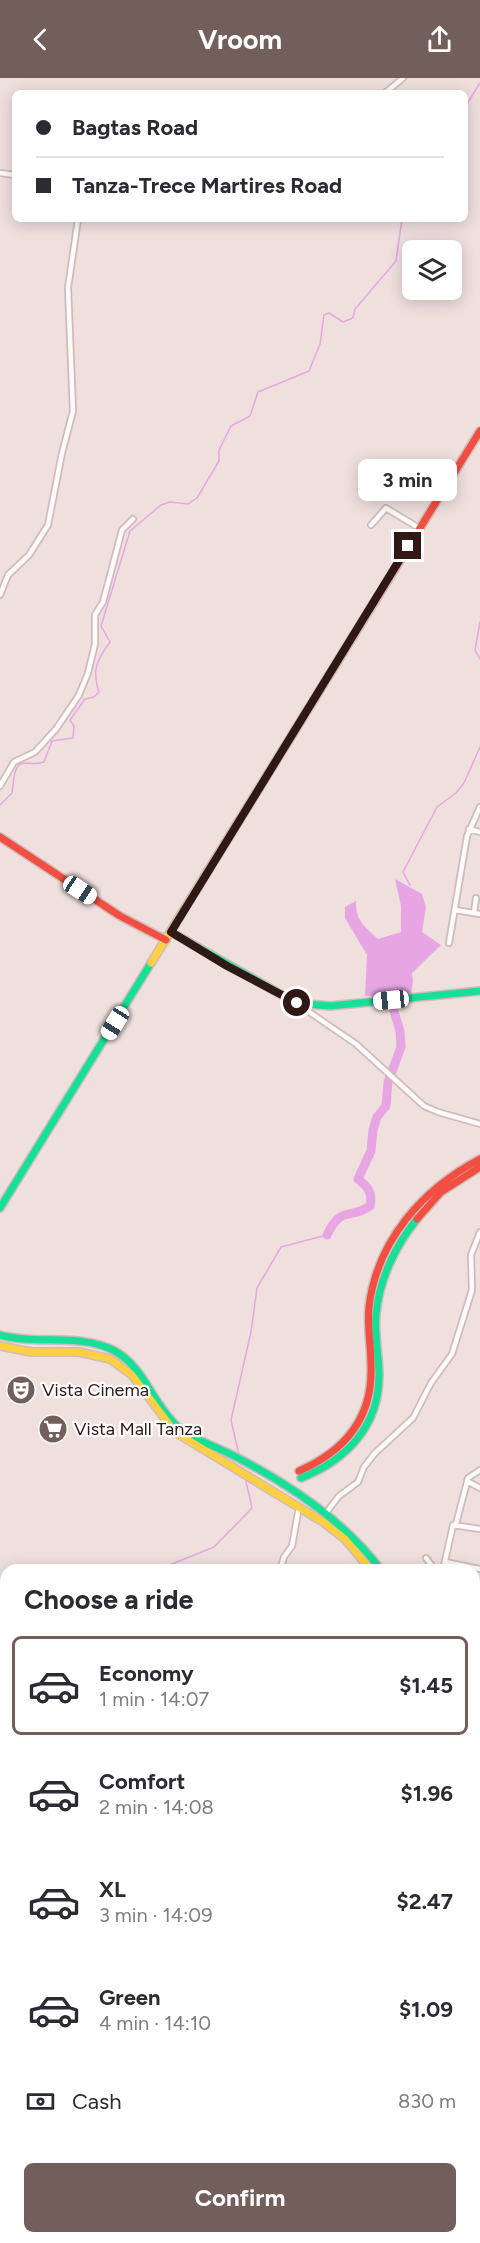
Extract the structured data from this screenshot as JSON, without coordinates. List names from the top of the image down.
{
  "places": {
    "theatre": ["Vista Cinema"],
    "supermarket": ["Vista Mall Tanza"]
  },
  "page": {
    "header": "Vroom",
    "banner": ["Bagtas Road", "Tanza-Trece Martires Road"],
    "bubble": "3 min",
    "heading": "Choose a ride",
    "list": [
      {
        "name": "Economy",
        "note": "1 min · 14:07",
        "value": "$1.45"
      },
      {
        "name": "Comfort",
        "note": "2 min · 14:08",
        "value": "$1.96"
      },
      {
        "name": "XL",
        "note": "3 min · 14:09",
        "value": "$2.47"
      },
      {
        "name": "Green",
        "note": "4 min · 14:10",
        "value": "$1.09"
      }
    ],
    "pay": ["Cash", "830 m"],
    "buttons": "Confirm"
  }
}
